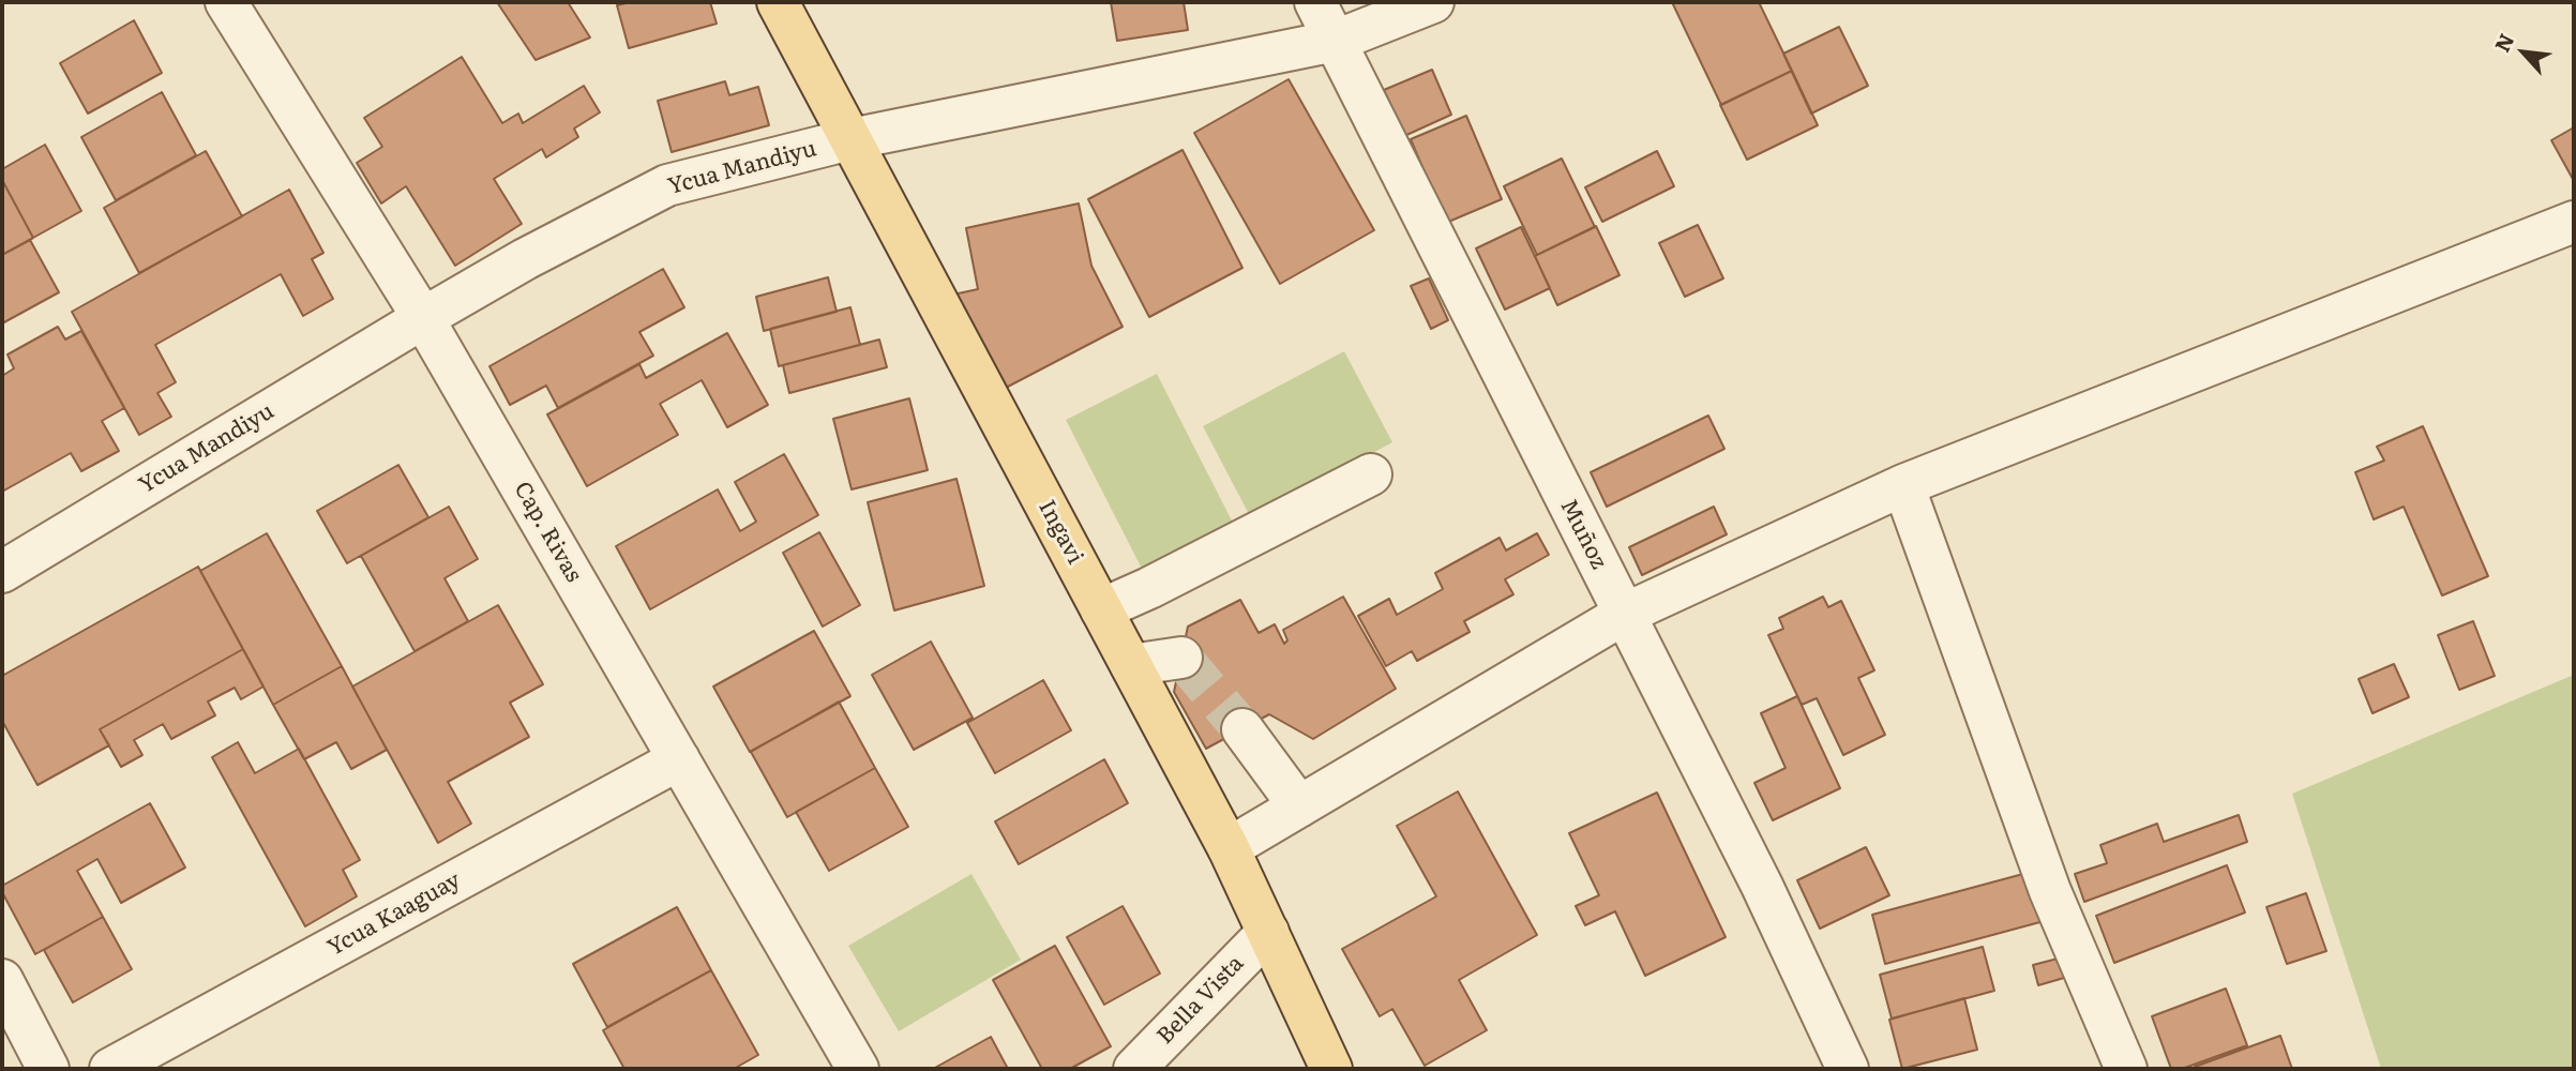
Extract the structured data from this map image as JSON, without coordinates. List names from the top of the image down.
{
  "streets": {
    "main road": ["Ingavi"],
    "street": [
      "Ycua Mandiyu",
      "Cap. Rivas",
      "Muñoz",
      "Ycua Kaaguay",
      "Bella Vista"
    ]
  },
  "crossings": [
    ["Ycua Mandiyu", "Cap. Rivas"],
    ["Ycua Mandiyu", "Ingavi"],
    ["Ycua Mandiyu", "Muñoz"],
    ["Cap. Rivas", "Ycua Kaaguay"],
    ["Ingavi", "Bella Vista"]
  ],
  "north": "top left"
}
